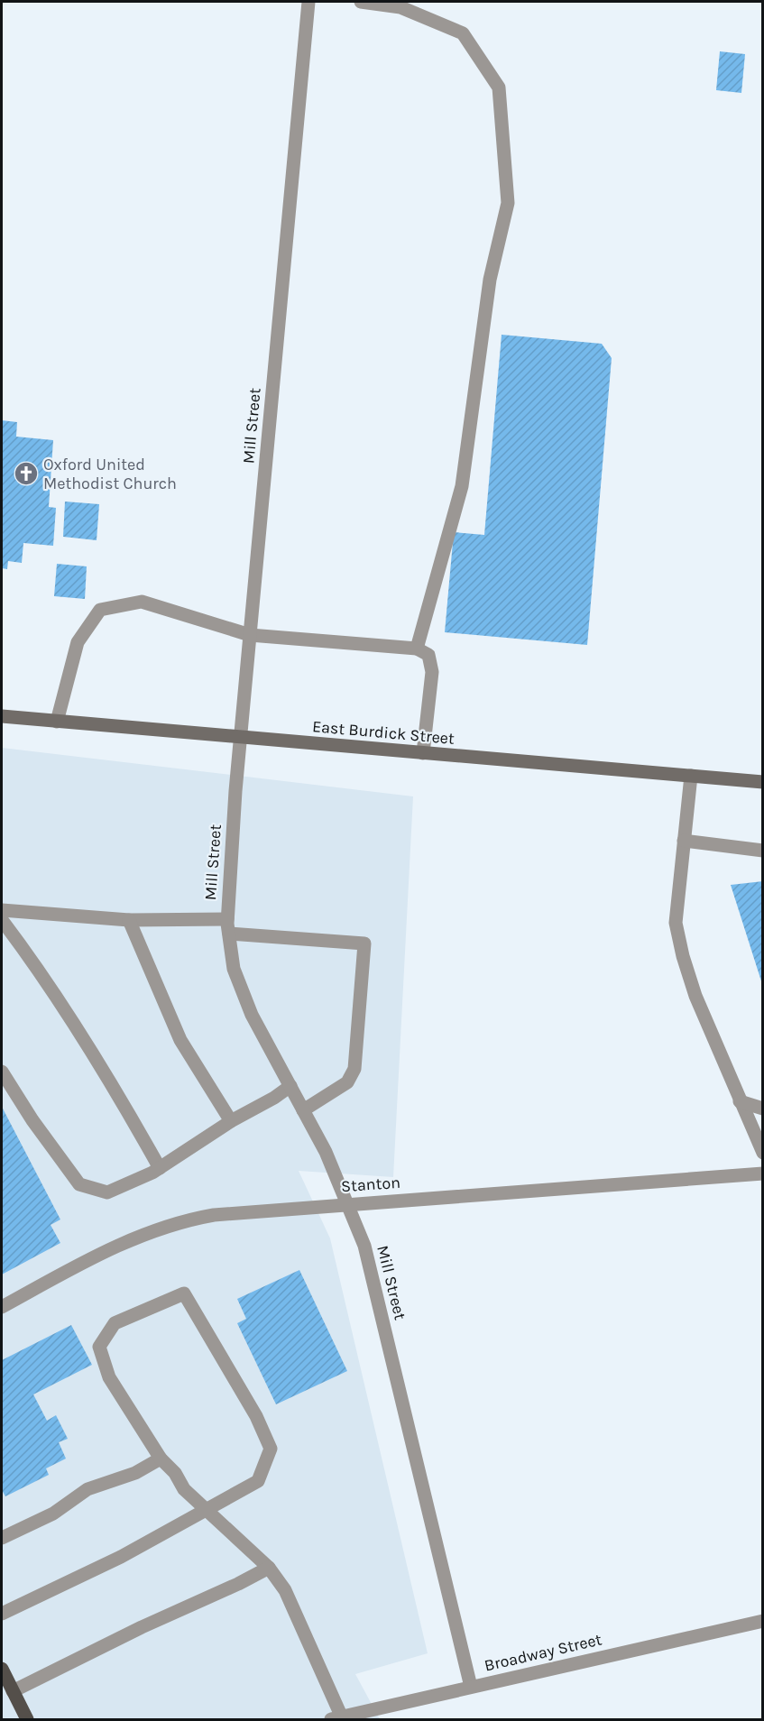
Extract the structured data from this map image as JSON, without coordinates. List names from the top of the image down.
{
  "streets": {
    "main road": ["East Burdick Street"],
    "street": ["Mill Street", "Stanton", "Broadway Street"]
  },
  "crossings": [
    ["Mill Street", "East Burdick Street"],
    ["Mill Street", "Stanton"],
    ["Mill Street", "Broadway Street"]
  ],
  "places": {
    "church": ["Oxford United Methodist Church"]
  }
}
